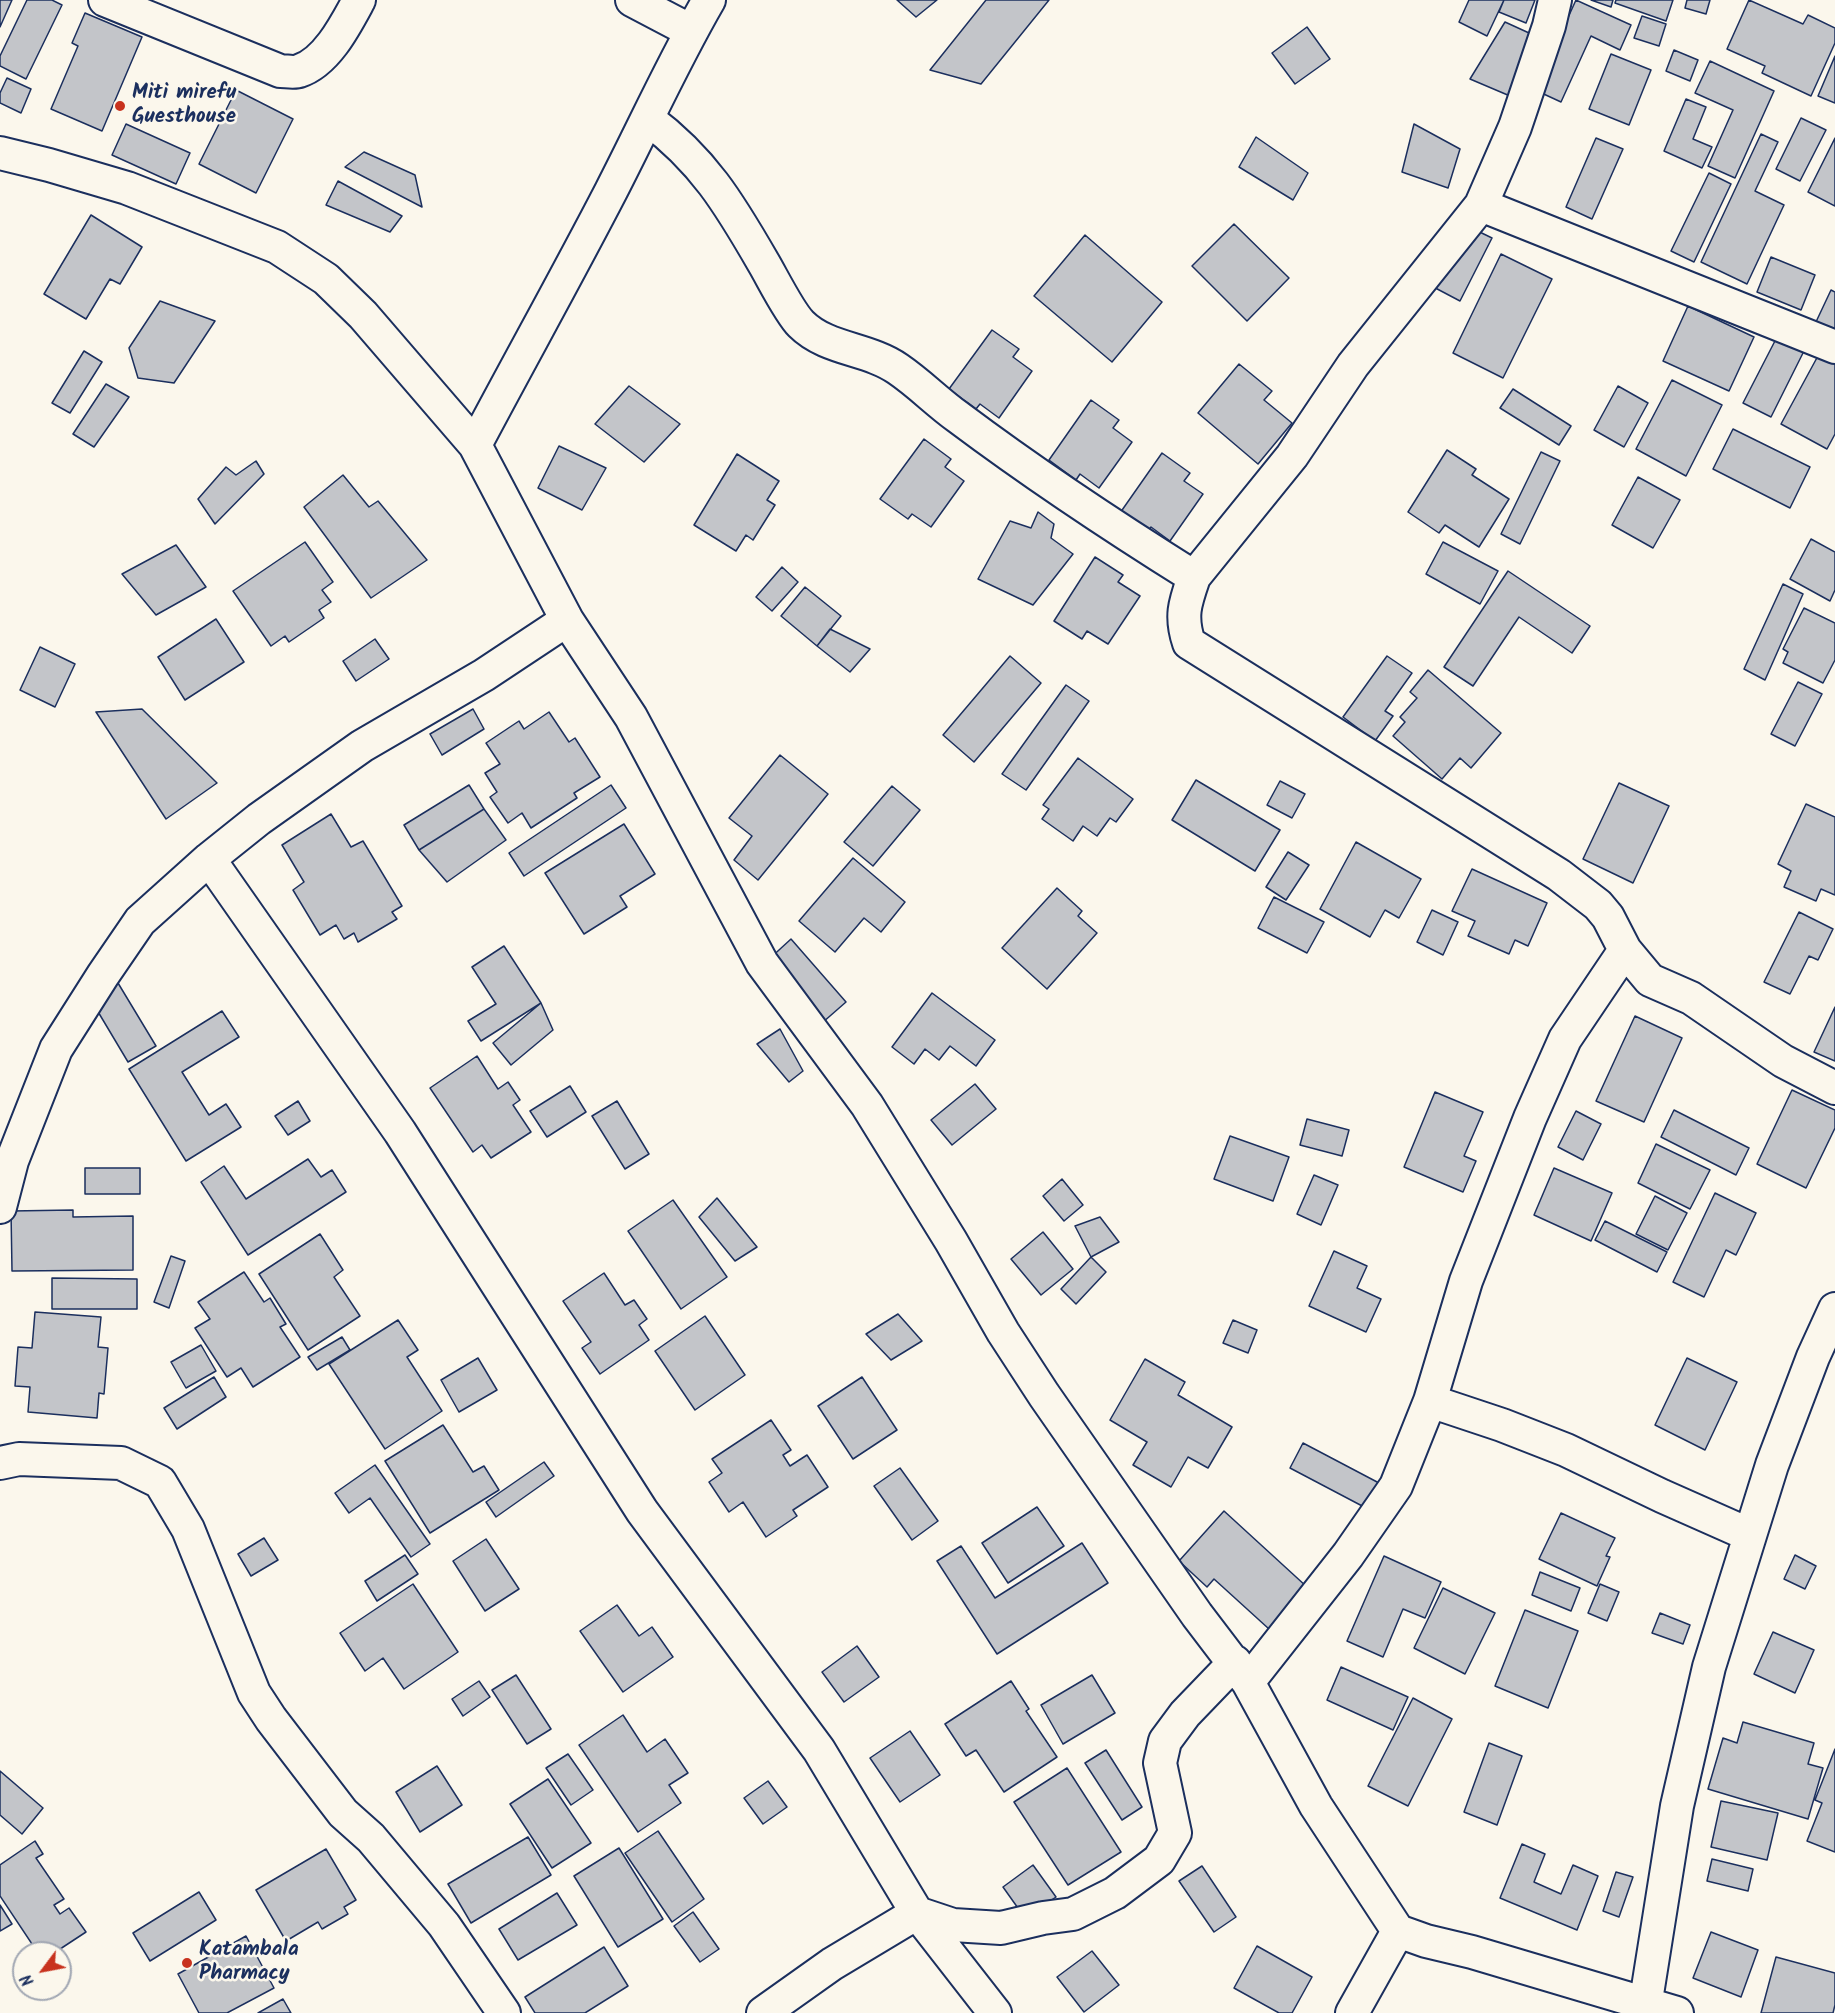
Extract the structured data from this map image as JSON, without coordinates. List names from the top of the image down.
{
  "places": ["Miti mirefu Guesthouse", "Katambala Pharmacy"],
  "north": "bottom left"
}
